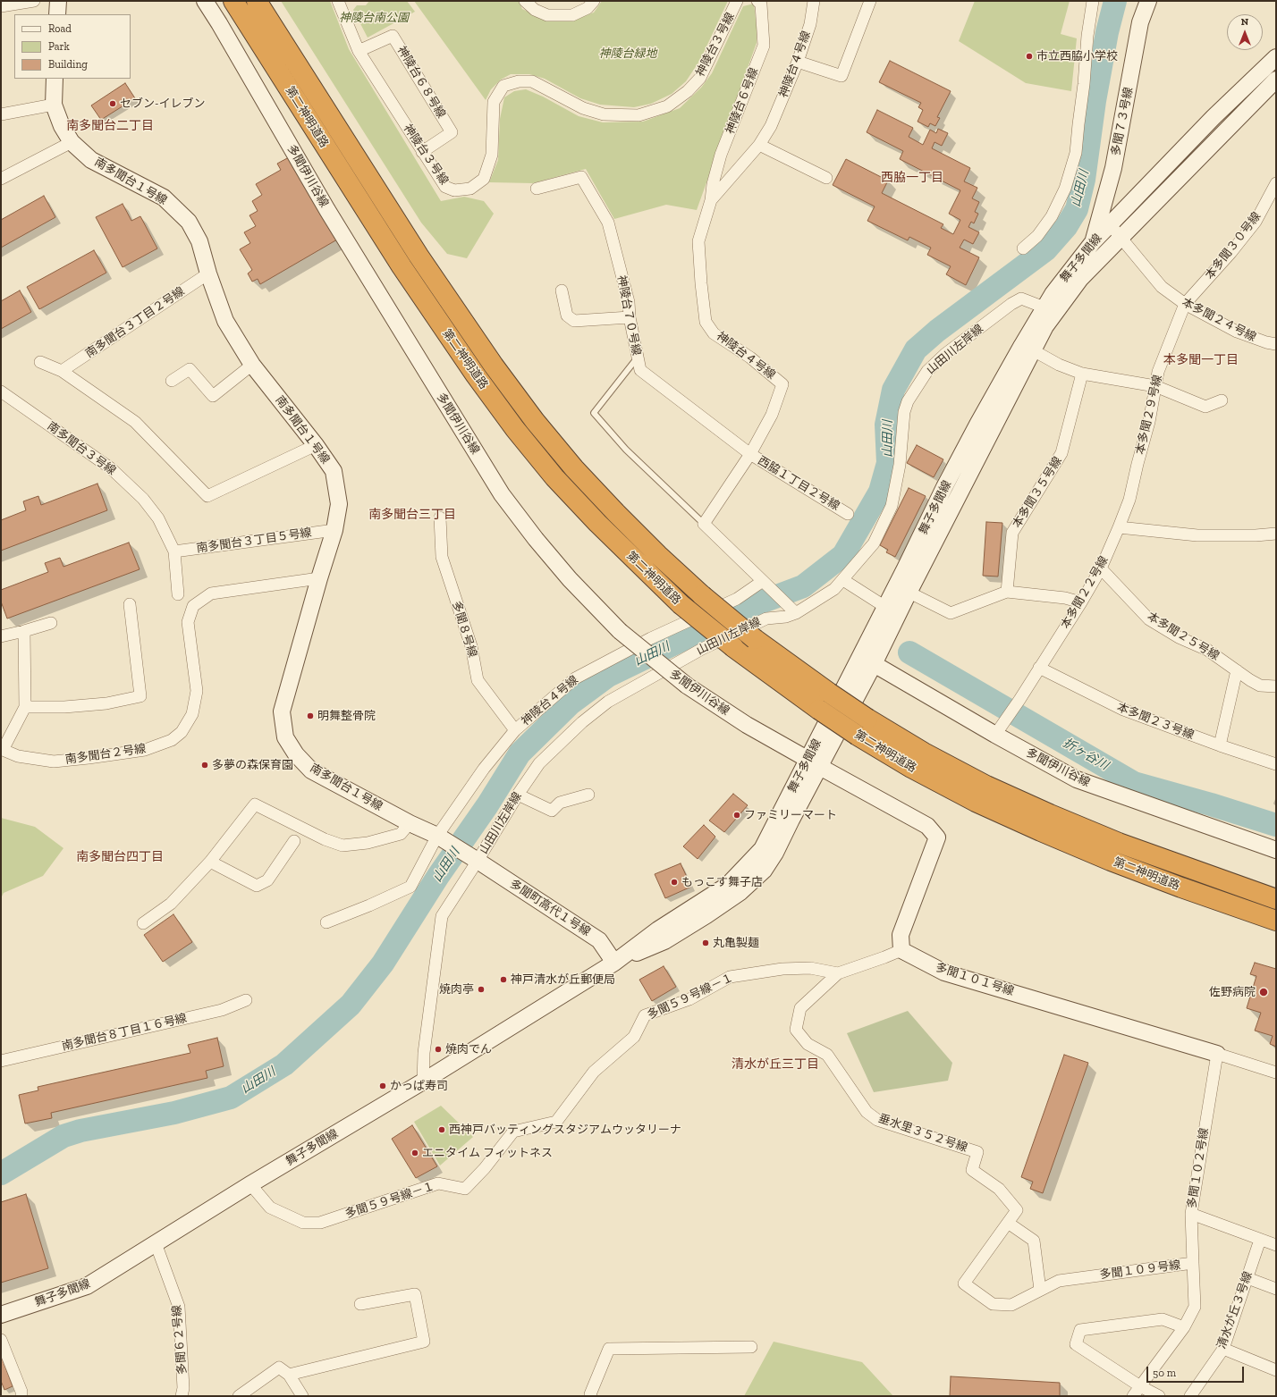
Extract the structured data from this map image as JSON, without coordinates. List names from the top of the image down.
{
  "streets": {
    "highway": ["第二神明道路"],
    "street": [
      "神陵台３号線",
      "神陵台４号線",
      "神陵台６８号線",
      "神陵台６号線",
      "多聞７３号線",
      "多聞伊川谷線",
      "南多聞台１号線",
      "本多聞３０号線",
      "舞子多聞線",
      "神陵台７０号線",
      "本多聞２４号線",
      "南多聞台３丁目２号線",
      "山田川左岸線",
      "本多聞２９号線",
      "南多聞台３号線",
      "西脇１丁目２号線",
      "本多聞３５号線",
      "南多聞台３丁目５号線",
      "本多聞２２号線",
      "多聞８号線",
      "本多聞２５号線",
      "本多聞２３号線",
      "南多聞台２号線",
      "多聞町高代１号線",
      "多聞１０１号線",
      "多聞５９号線－１",
      "南多聞台８丁目１６号線",
      "垂水里３５２号線",
      "多聞１０２号線",
      "多聞１０９号線",
      "清水が丘３号線",
      "多聞６２号線"
    ]
  },
  "crossings": [
    ["神陵台３号線", "神陵台６８号線"],
    ["神陵台４号線", "神陵台６号線"],
    ["神陵台４号線", "南多聞台１号線"],
    ["神陵台４号線", "神陵台７０号線"],
    ["神陵台４号線", "西脇１丁目２号線"],
    ["神陵台４号線", "多聞８号線"],
    ["多聞７３号線", "舞子多聞線"],
    ["多聞伊川谷線", "舞子多聞線"],
    ["多聞伊川谷線", "本多聞２２号線"],
    ["南多聞台１号線", "南多聞台３丁目２号線"],
    ["南多聞台１号線", "山田川左岸線"],
    ["南多聞台１号線", "南多聞台３丁目５号線"],
    ["南多聞台１号線", "南多聞台２号線"],
    ["南多聞台１号線", "多聞町高代１号線"],
    ["本多聞３０号線", "本多聞２４号線"],
    ["本多聞３０号線", "本多聞２９号線"],
    ["舞子多聞線", "本多聞２４号線"],
    ["舞子多聞線", "山田川左岸線"],
    ["舞子多聞線", "多聞町高代１号線"],
    ["舞子多聞線", "多聞５９号線－１"],
    ["舞子多聞線", "多聞６２号線"],
    ["神陵台７０号線", "西脇１丁目２号線"],
    ["本多聞２４号線", "本多聞２９号線"],
    ["山田川左岸線", "多聞町高代１号線"],
    ["本多聞２９号線", "本多聞２２号線"],
    ["南多聞台３号線", "南多聞台３丁目５号線"],
    ["本多聞２２号線", "本多聞２５号線"],
    ["本多聞２２号線", "本多聞２３号線"],
    ["多聞１０１号線", "多聞５９号線－１"],
    ["多聞１０１号線", "多聞１０２号線"],
    ["多聞５９号線－１", "垂水里３５２号線"],
    ["垂水里３５２号線", "多聞１０９号線"],
    ["多聞１０２号線", "多聞１０９号線"],
    ["多聞１０２号線", "清水が丘３号線"]
  ],
  "districts": [
    "南多聞台二丁目",
    "西脇一丁目",
    "本多聞一丁目",
    "南多聞台三丁目",
    "南多聞台四丁目",
    "清水が丘三丁目"
  ],
  "water": ["山田川", "折ヶ谷川"],
  "parks": ["神陵台南公園", "神陵台緑地"],
  "places": [
    "市立西脇小学校",
    "セブン-イレブン",
    "明舞整骨院",
    "多夢の森保育園",
    "ファミリーマート",
    "もっこす舞子店",
    "丸亀製麺",
    "神戸清水が丘郵便局",
    "焼肉亭",
    "佐野病院",
    "焼肉でん",
    "かっぱ寿司",
    "西神戸バッティングスタジアムウッタリーナ",
    "エニタイム フィットネス"
  ],
  "legend": ["Road", "Park", "Building"],
  "scale_bar": "50 m",
  "north": "top"
}
